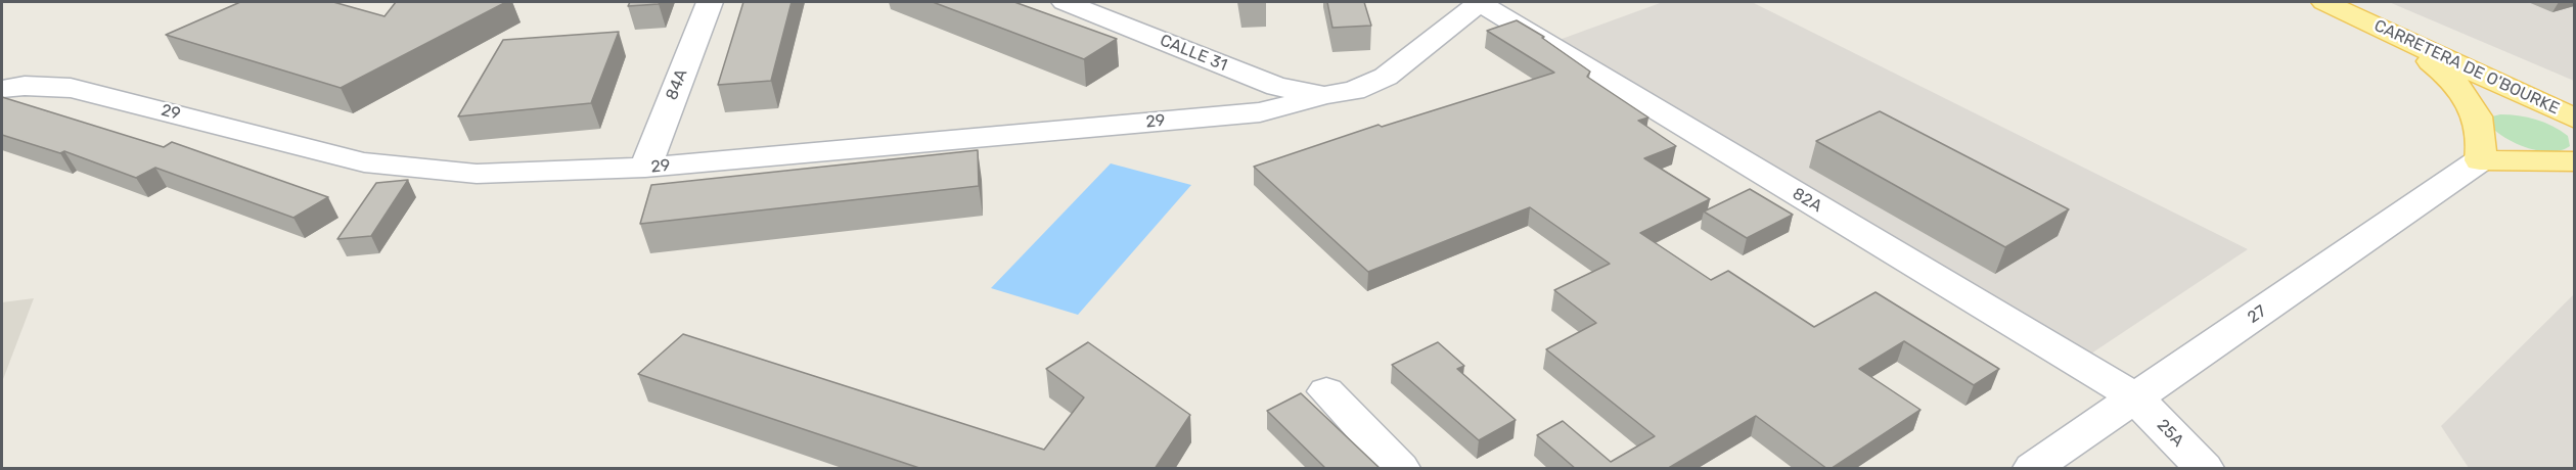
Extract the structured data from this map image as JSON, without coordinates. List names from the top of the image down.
{
  "streets": {
    "main road": ["CARRETERA DE O'BOURKE"],
    "street": [
      "CALLE 31",
      "84A",
      "29",
      "82A",
      "27",
      "25A"
    ]
  },
  "crossings": [
    ["CALLE 31", "29"],
    ["84A", "29"],
    ["82A", "27"],
    ["82A", "25A"],
    ["27", "25A"]
  ]
}
